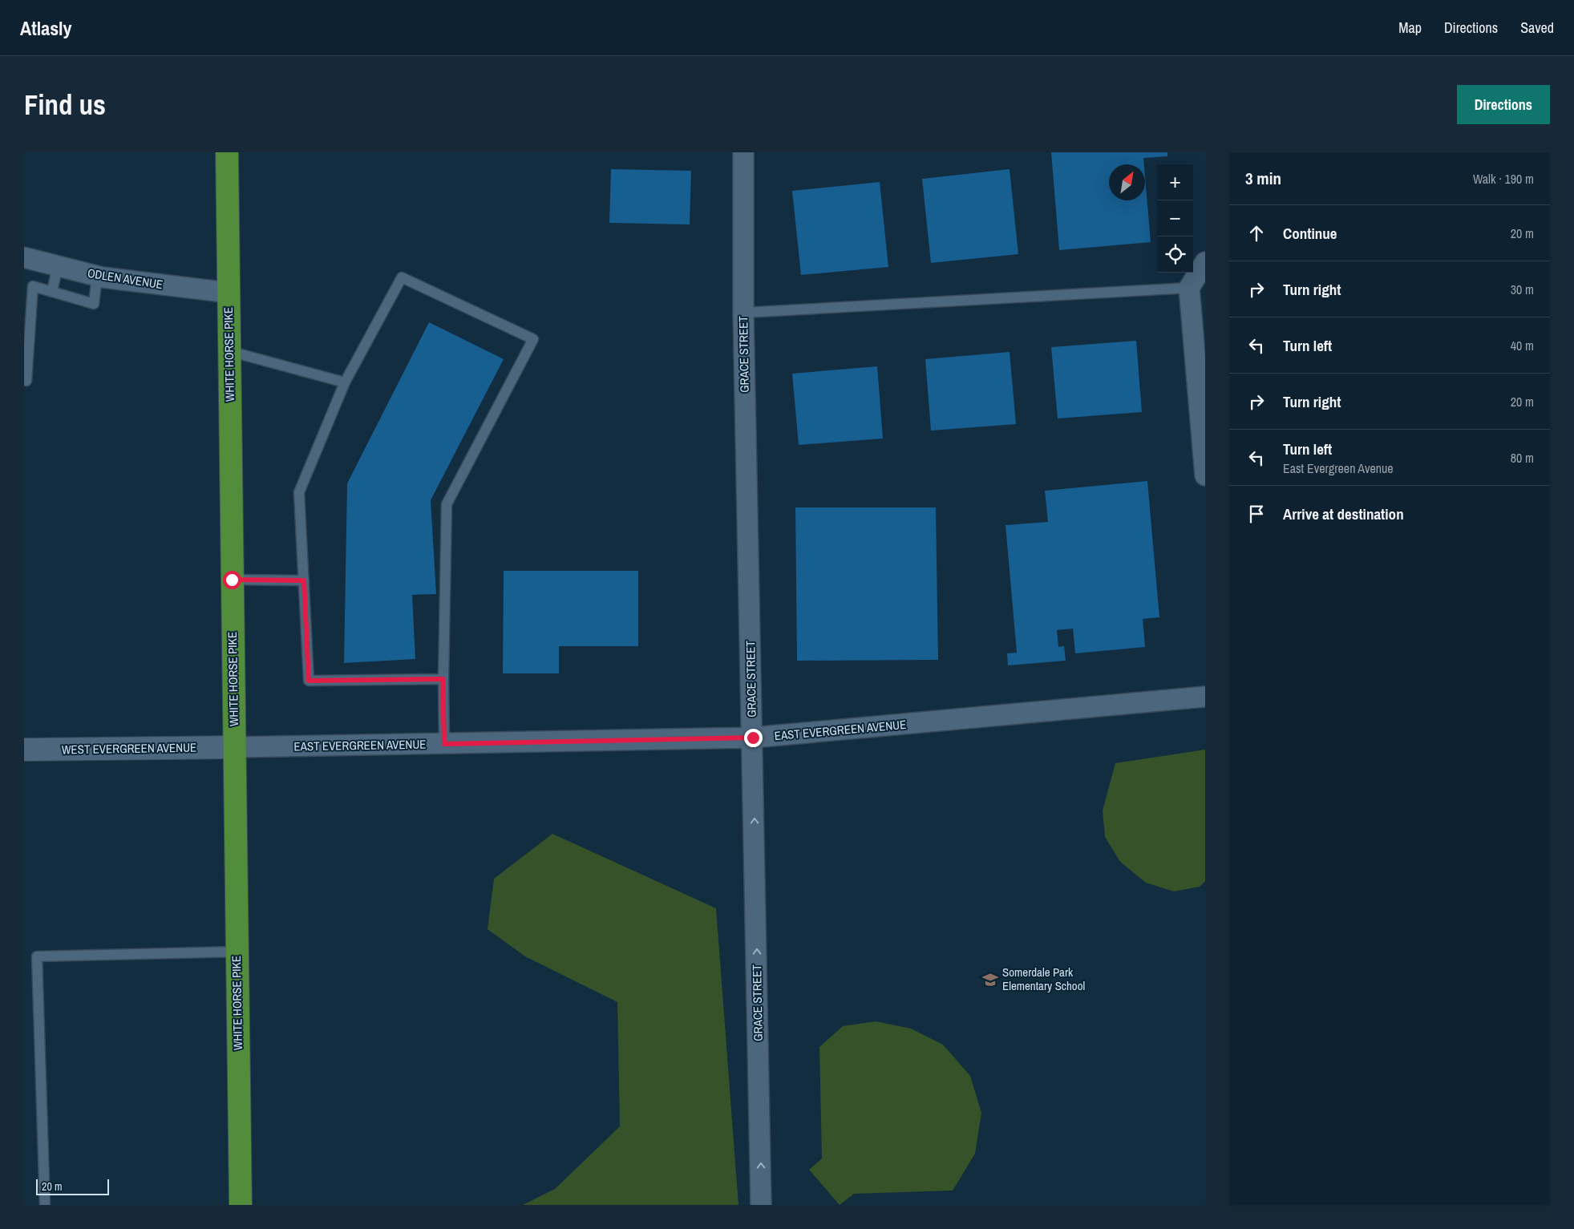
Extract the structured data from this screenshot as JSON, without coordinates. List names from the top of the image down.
{
  "streets": {
    "highway": ["WHITE HORSE PIKE"],
    "street": [
      "ODLEN AVENUE",
      "GRACE STREET",
      "EAST EVERGREEN AVENUE",
      "WEST EVERGREEN AVENUE"
    ]
  },
  "crossings": [
    ["ODLEN AVENUE", "WHITE HORSE PIKE"],
    ["WHITE HORSE PIKE", "EAST EVERGREEN AVENUE"],
    ["WHITE HORSE PIKE", "WEST EVERGREEN AVENUE"],
    ["GRACE STREET", "EAST EVERGREEN AVENUE"],
    ["EAST EVERGREEN AVENUE", "WEST EVERGREEN AVENUE"]
  ],
  "one_way": ["GRACE STREET"],
  "places": {
    "school or university": ["Somerdale Park Elementary School"]
  },
  "scale_bar": "20 m",
  "north": "top right",
  "page": {
    "header": "Atlasly",
    "nav": ["Map", "Directions", "Saved"],
    "buttons": "Directions",
    "title": "Find us",
    "heading": ["3 min", "Walk · 190 m"],
    "map_buttons": ["+", "−"],
    "list": [
      ["Continue", "20 m"],
      ["Turn right", "30 m"],
      ["Turn left", "40 m"],
      ["Turn right", "20 m"],
      ["Turn left", "East Evergreen Avenue", "80 m"],
      "Arrive at destination"
    ],
    "scale": "20 m"
  }
}
